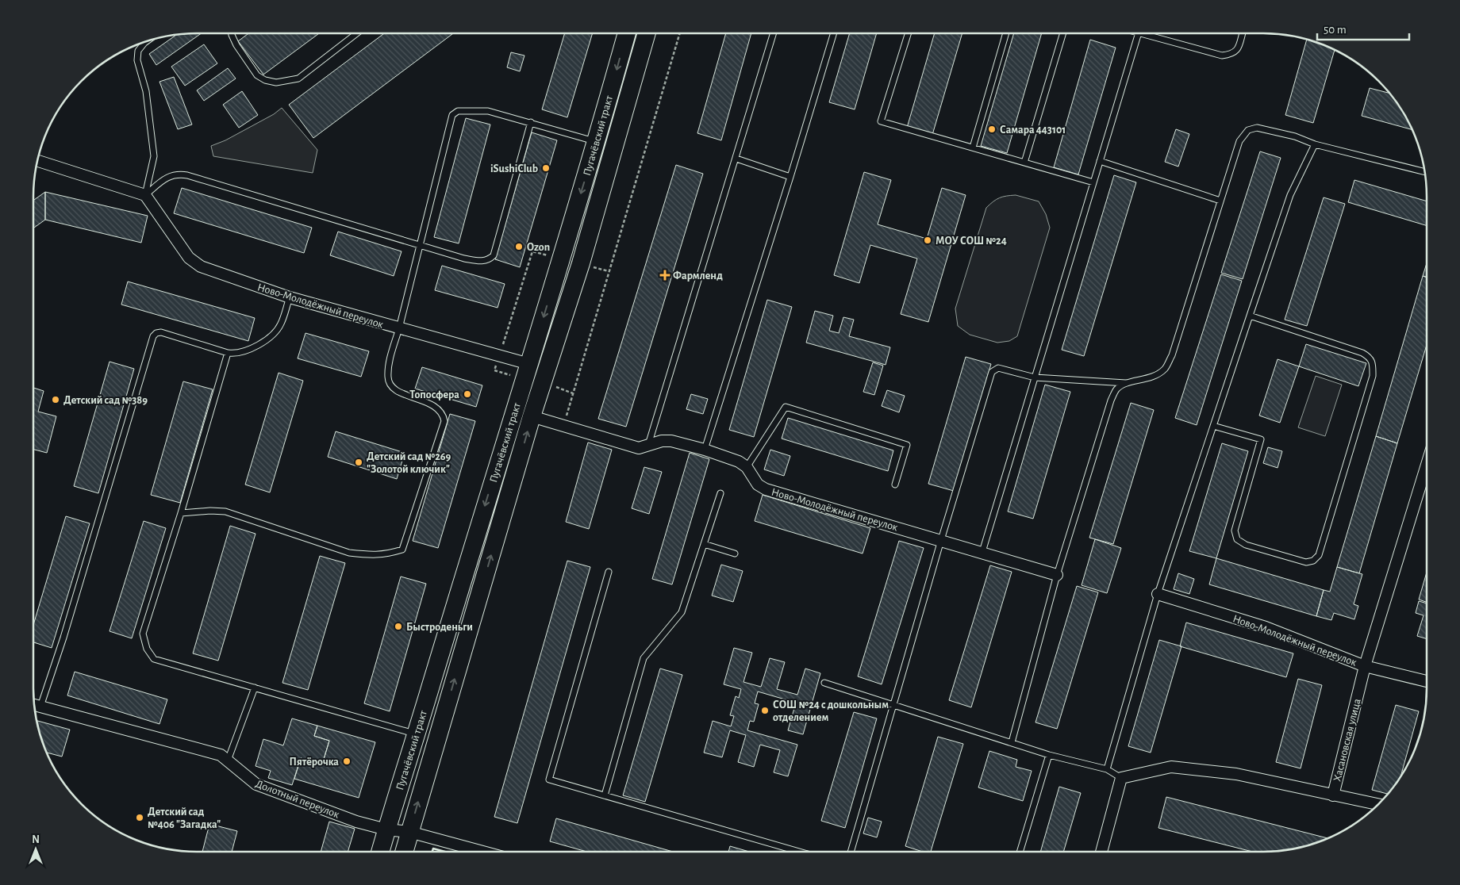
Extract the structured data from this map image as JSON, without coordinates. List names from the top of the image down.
{
  "streets": {
    "main road": ["Пугачёвский тракт"],
    "street": ["Ново-Молодёжный переулок", "Хасановская улица", "Долотный переулок"]
  },
  "crossings": [
    ["Пугачёвский тракт", "Ново-Молодёжный переулок"],
    ["Пугачёвский тракт", "Долотный переулок"],
    ["Ново-Молодёжный переулок", "Хасановская улица"]
  ],
  "places": {
    "other": [
      "Самара 443101",
      "iSushiClub",
      "МОУ СОШ №24",
      "Ozon",
      "Топосфера",
      "Детский сад №389",
      "Детский сад №269 \"Золотой ключик\"",
      "Быстроденьги",
      "СОШ №24 с дошкольным отделением",
      "Пятёрочка",
      "Детский сад №406 \"Загадка\""
    ],
    "health": ["Фармленд"]
  },
  "scale_bar": "50 m",
  "north": "top"
}
